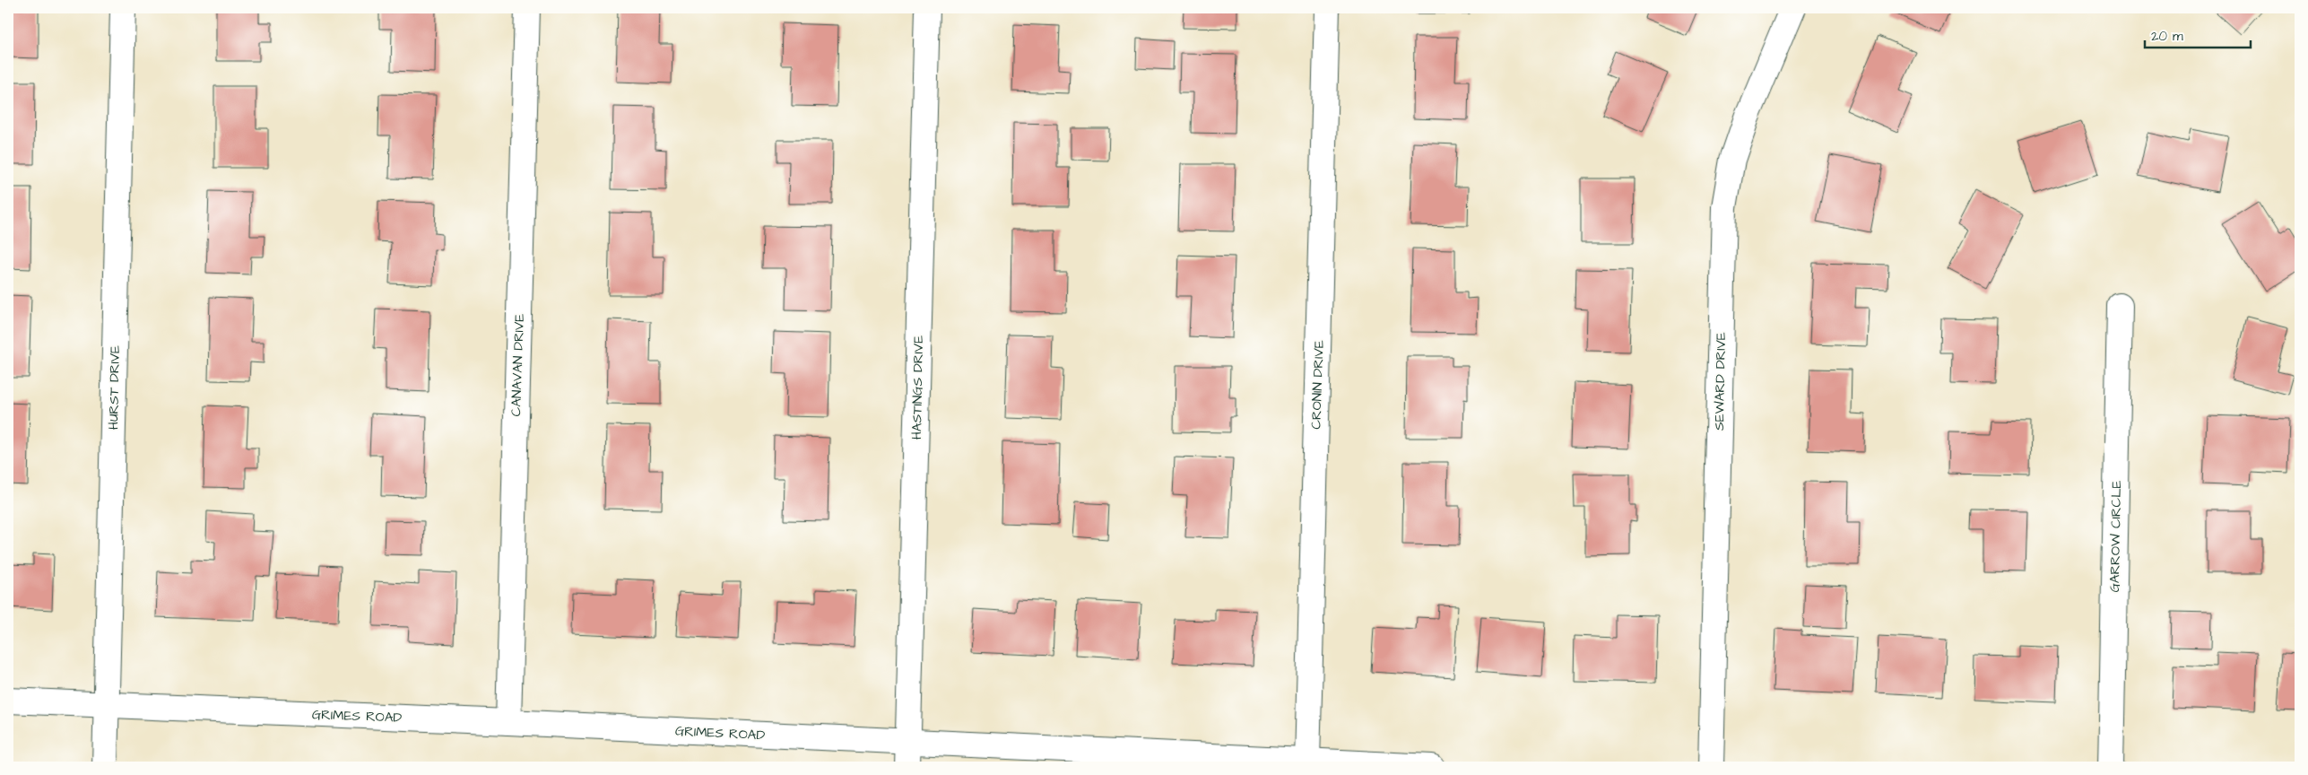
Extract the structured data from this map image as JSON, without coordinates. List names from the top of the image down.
{
  "streets": {
    "street": [
      "CANAVAN DRIVE",
      "SEWARD DRIVE",
      "CRONIN DRIVE",
      "HURST DRIVE",
      "HASTINGS DRIVE",
      "GARROW CIRCLE",
      "GRIMES ROAD"
    ]
  },
  "crossings": [
    ["CANAVAN DRIVE", "GRIMES ROAD"],
    ["CRONIN DRIVE", "GRIMES ROAD"],
    ["HURST DRIVE", "GRIMES ROAD"],
    ["HASTINGS DRIVE", "GRIMES ROAD"]
  ],
  "scale_bar": "20 m"
}
